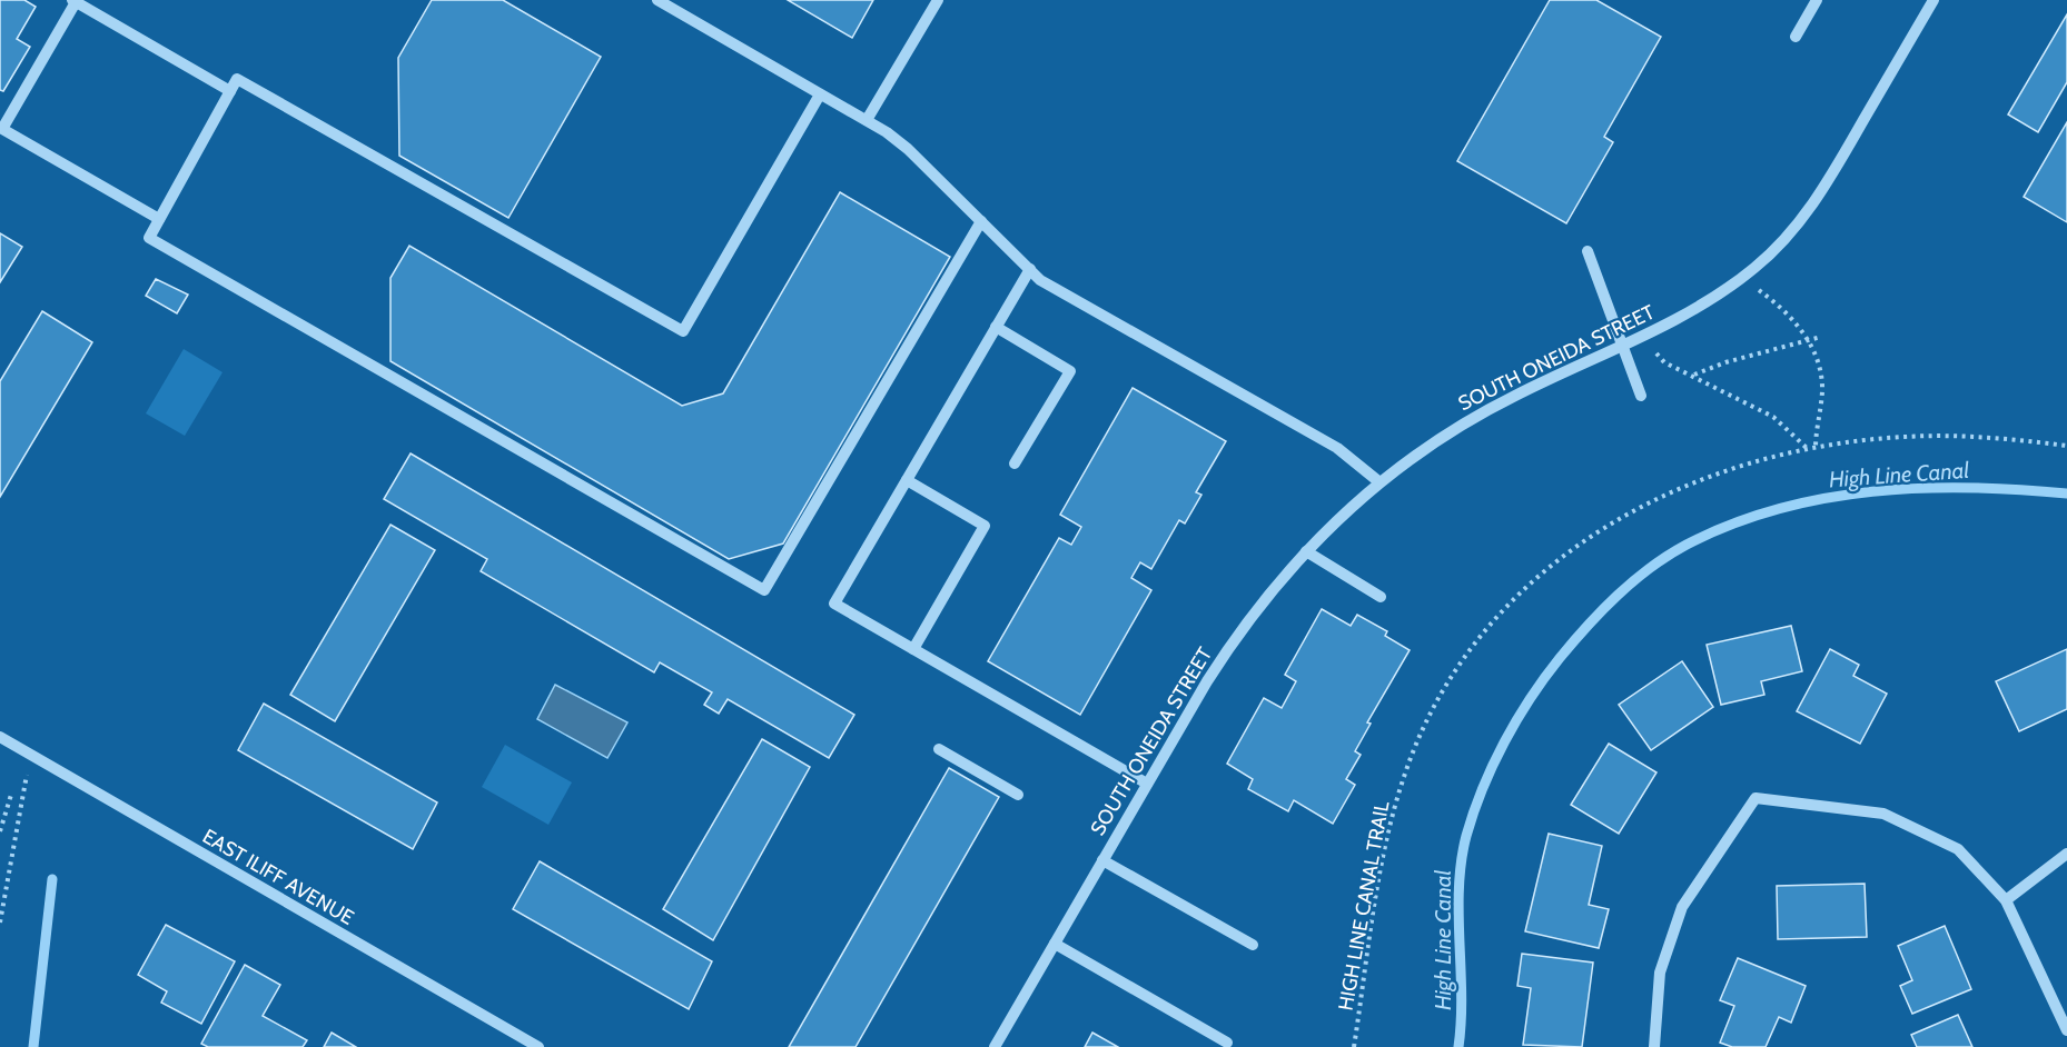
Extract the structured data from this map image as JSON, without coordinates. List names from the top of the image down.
{
  "streets": {
    "street": ["SOUTH ONEIDA STREET", "EAST ILIFF AVENUE"],
    "path": ["HIGH LINE CANAL TRAIL"]
  },
  "water": ["High Line Canal"]
}
